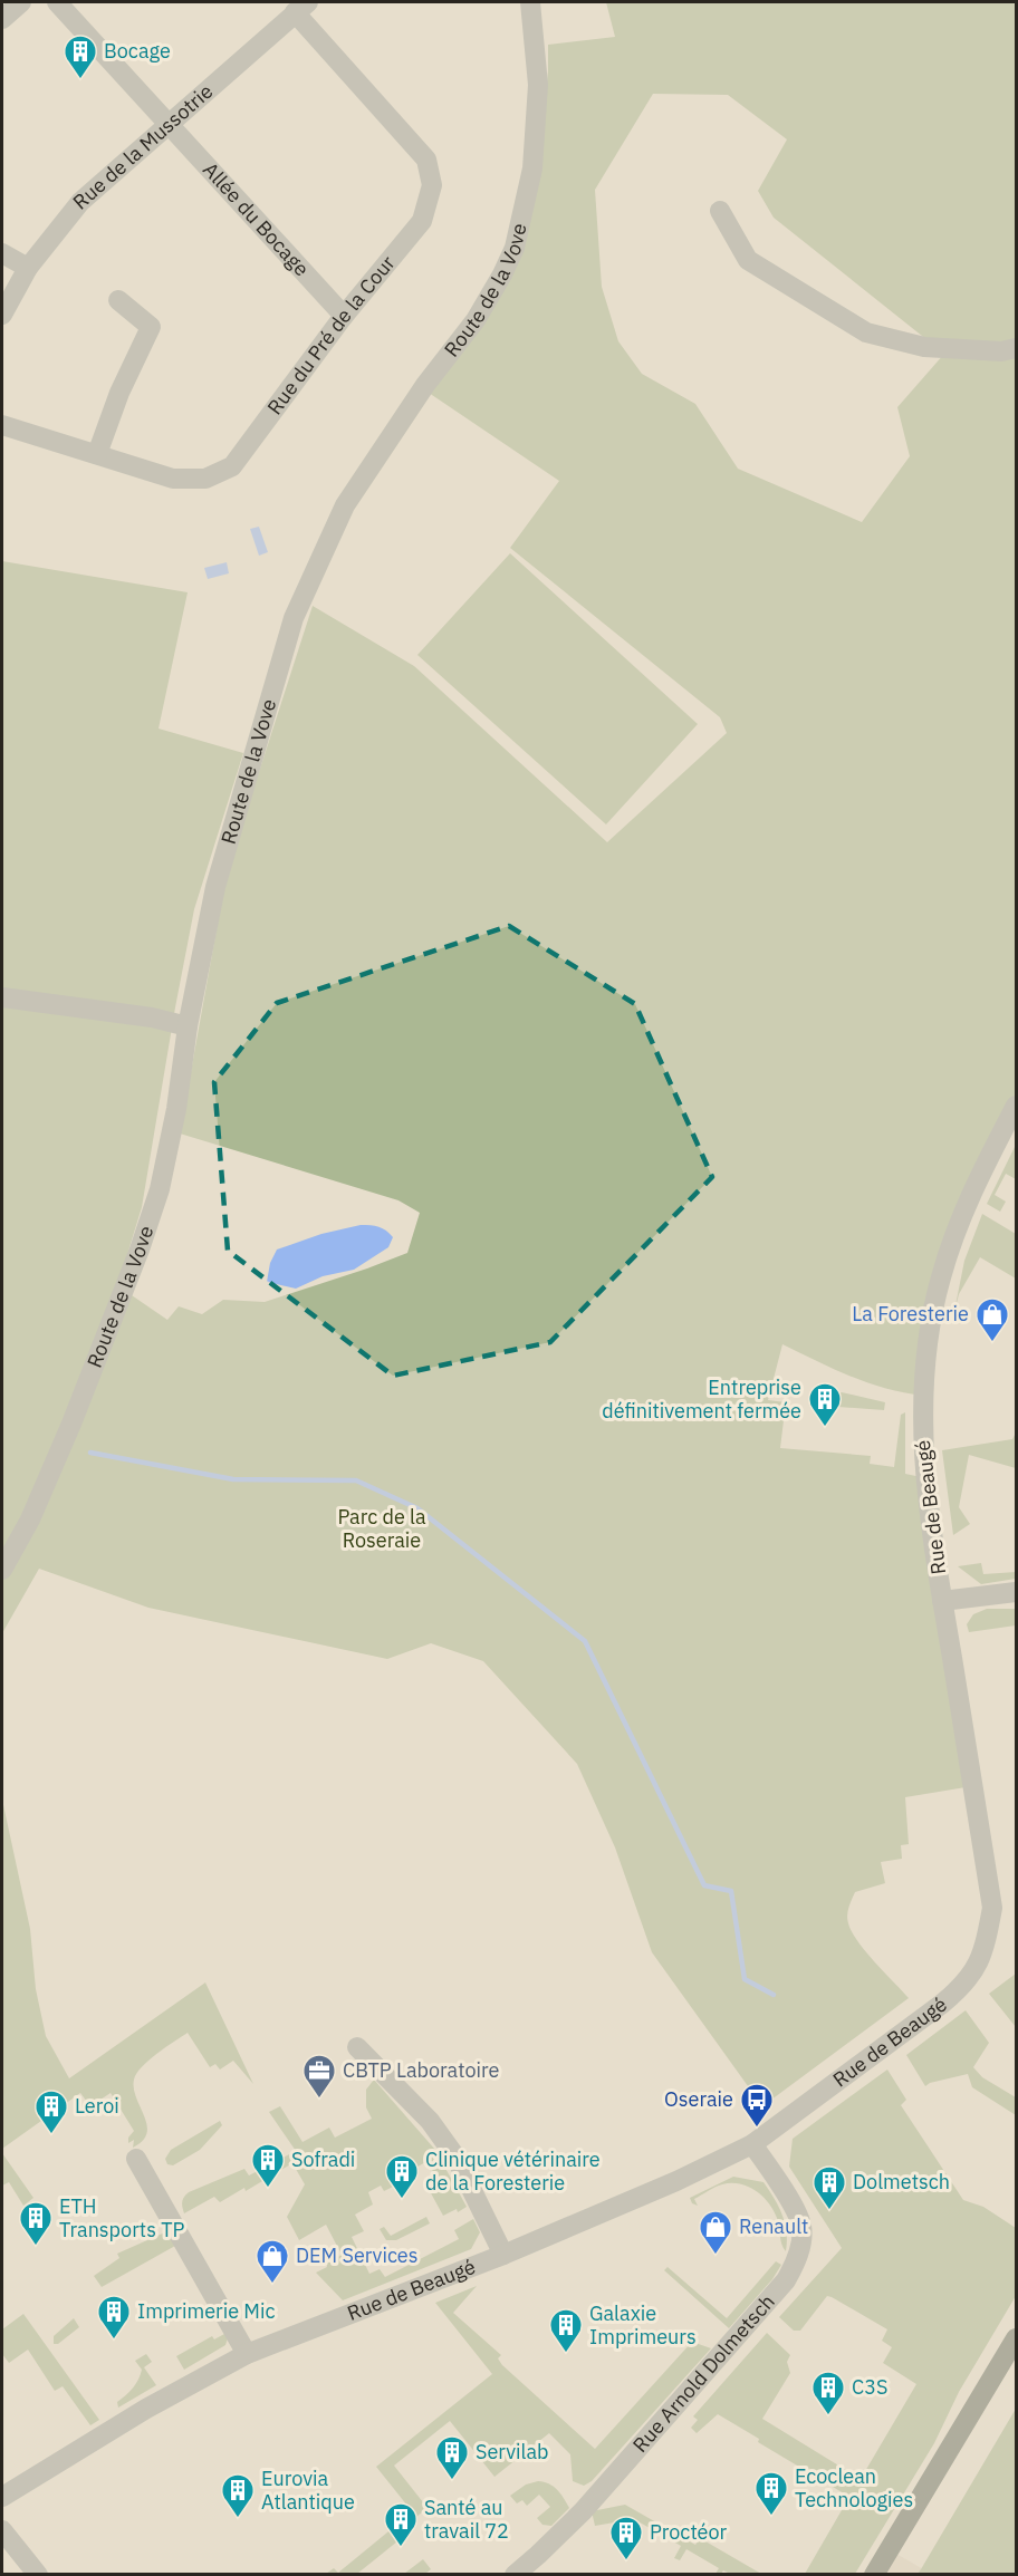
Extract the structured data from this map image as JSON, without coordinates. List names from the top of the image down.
{
  "streets": {
    "street": [
      "Rue de la Mussotrie",
      "Allée du Bocage",
      "Route de la Vove",
      "Rue du Pré de la Cour",
      "Rue de Beaugé",
      "Rue Arnold Dolmetsch"
    ]
  },
  "crossings": [
    ["Rue de la Mussotrie", "Allée du Bocage"],
    ["Rue de la Mussotrie", "Rue du Pré de la Cour"],
    ["Allée du Bocage", "Rue du Pré de la Cour"],
    ["Rue de Beaugé", "Rue Arnold Dolmetsch"]
  ],
  "parks": ["Parc de la Roseraie"],
  "places": {
    "building": [
      "Bocage",
      "Entreprise définitivement fermée",
      "Leroi",
      "Sofradi",
      "Clinique vétérinaire de la Foresterie",
      "Dolmetsch",
      "ETH Transports TP",
      "Imprimerie Mic",
      "Galaxie Imprimeurs",
      "C3S",
      "Servilab",
      "Ecoclean Technologies",
      "Eurovia Atlantique",
      "Santé au travail 72",
      "Proctéor"
    ],
    "shop": ["La Foresterie", "Renault", "DEM Services"],
    "office": ["CBTP Laboratoire"],
    "bus stop": ["Oseraie"]
  }
}
